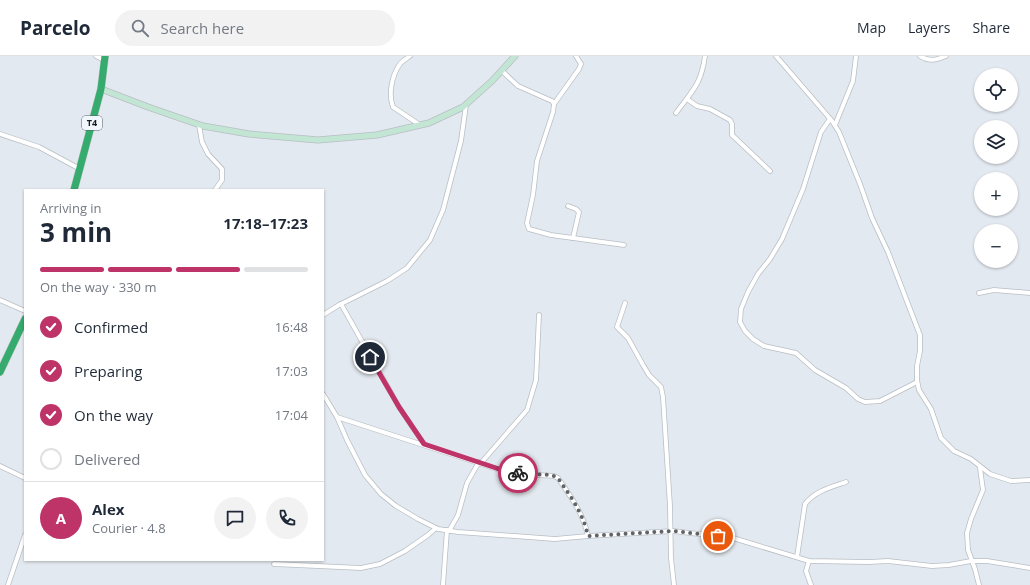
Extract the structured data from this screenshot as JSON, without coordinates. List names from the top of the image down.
{
  "streets": {
    "highway": ["T4"]
  },
  "page": {
    "header": "Parcelo",
    "search": "Search here",
    "nav": ["Map", "Layers", "Share"],
    "map_buttons": ["+", "−"],
    "heading": ["3 min", "Arriving in", "17:18–17:23"],
    "panel": ["Alex", "Courier · 4.8"],
    "bar": "On the way · 330 m",
    "list": [
      ["Confirmed", "16:48"],
      ["Preparing", "17:03"],
      ["On the way", "17:04"],
      "Delivered"
    ],
    "round": "A"
  }
}
